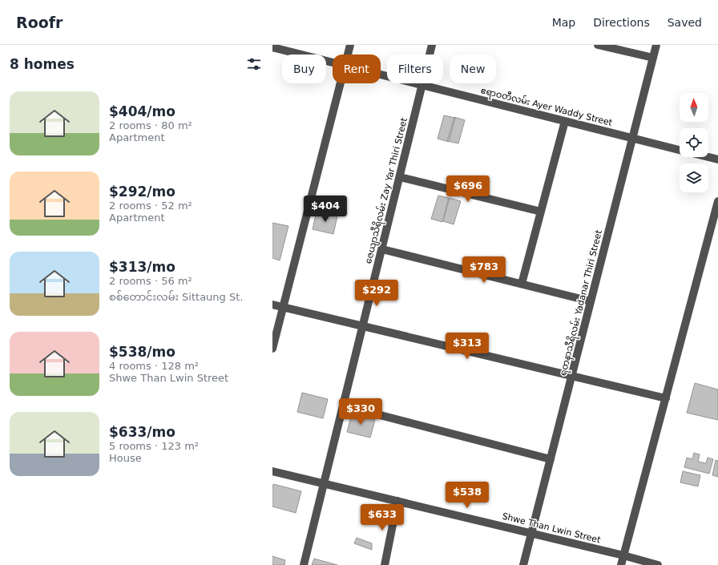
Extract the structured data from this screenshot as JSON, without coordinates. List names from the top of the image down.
{
  "streets": {
    "street": [
      "ဧရာဝတီလမ်း Ayer Waddy Street",
      "ဇေယျာသီရိလမ်း Zay Yar Thiri Street",
      "ရတနာသီရိလမ်း Yadanar Thiri Street",
      "Shwe Than Lwin Street"
    ]
  },
  "crossings": [
    ["ဧရာဝတီလမ်း Ayer Waddy Street", "ဇေယျာသီရိလမ်း Zay Yar Thiri Street"],
    ["ဧရာဝတီလမ်း Ayer Waddy Street", "ရတနာသီရိလမ်း Yadanar Thiri Street"],
    ["ဇေယျာသီရိလမ်း Zay Yar Thiri Street", "Shwe Than Lwin Street"],
    ["ရတနာသီရိလမ်း Yadanar Thiri Street", "Shwe Than Lwin Street"]
  ],
  "north": "top",
  "page": {
    "header": "Roofr",
    "nav": ["Map", "Directions", "Saved"],
    "heading": "8 homes",
    "chip": [
      "Buy",
      "Rent",
      "Filters",
      "New"
    ],
    "list": [
      {
        "name": "$404/mo",
        "note": "2 rooms · 80 m² · Apartment"
      },
      {
        "name": "$292/mo",
        "note": "2 rooms · 52 m² · Apartment"
      },
      {
        "name": "$313/mo",
        "note": "2 rooms · 56 m² · စစ်တောင်းလမ်း Sittaung St."
      },
      {
        "name": "$538/mo",
        "note": "4 rooms · 128 m² · Shwe Than Lwin Street"
      },
      {
        "name": "$633/mo",
        "note": "5 rooms · 123 m² · House"
      }
    ],
    "price": [
      "$696",
      "$404",
      "$783",
      "$292",
      "$313",
      "$330",
      "$538",
      "$633"
    ]
  }
}
